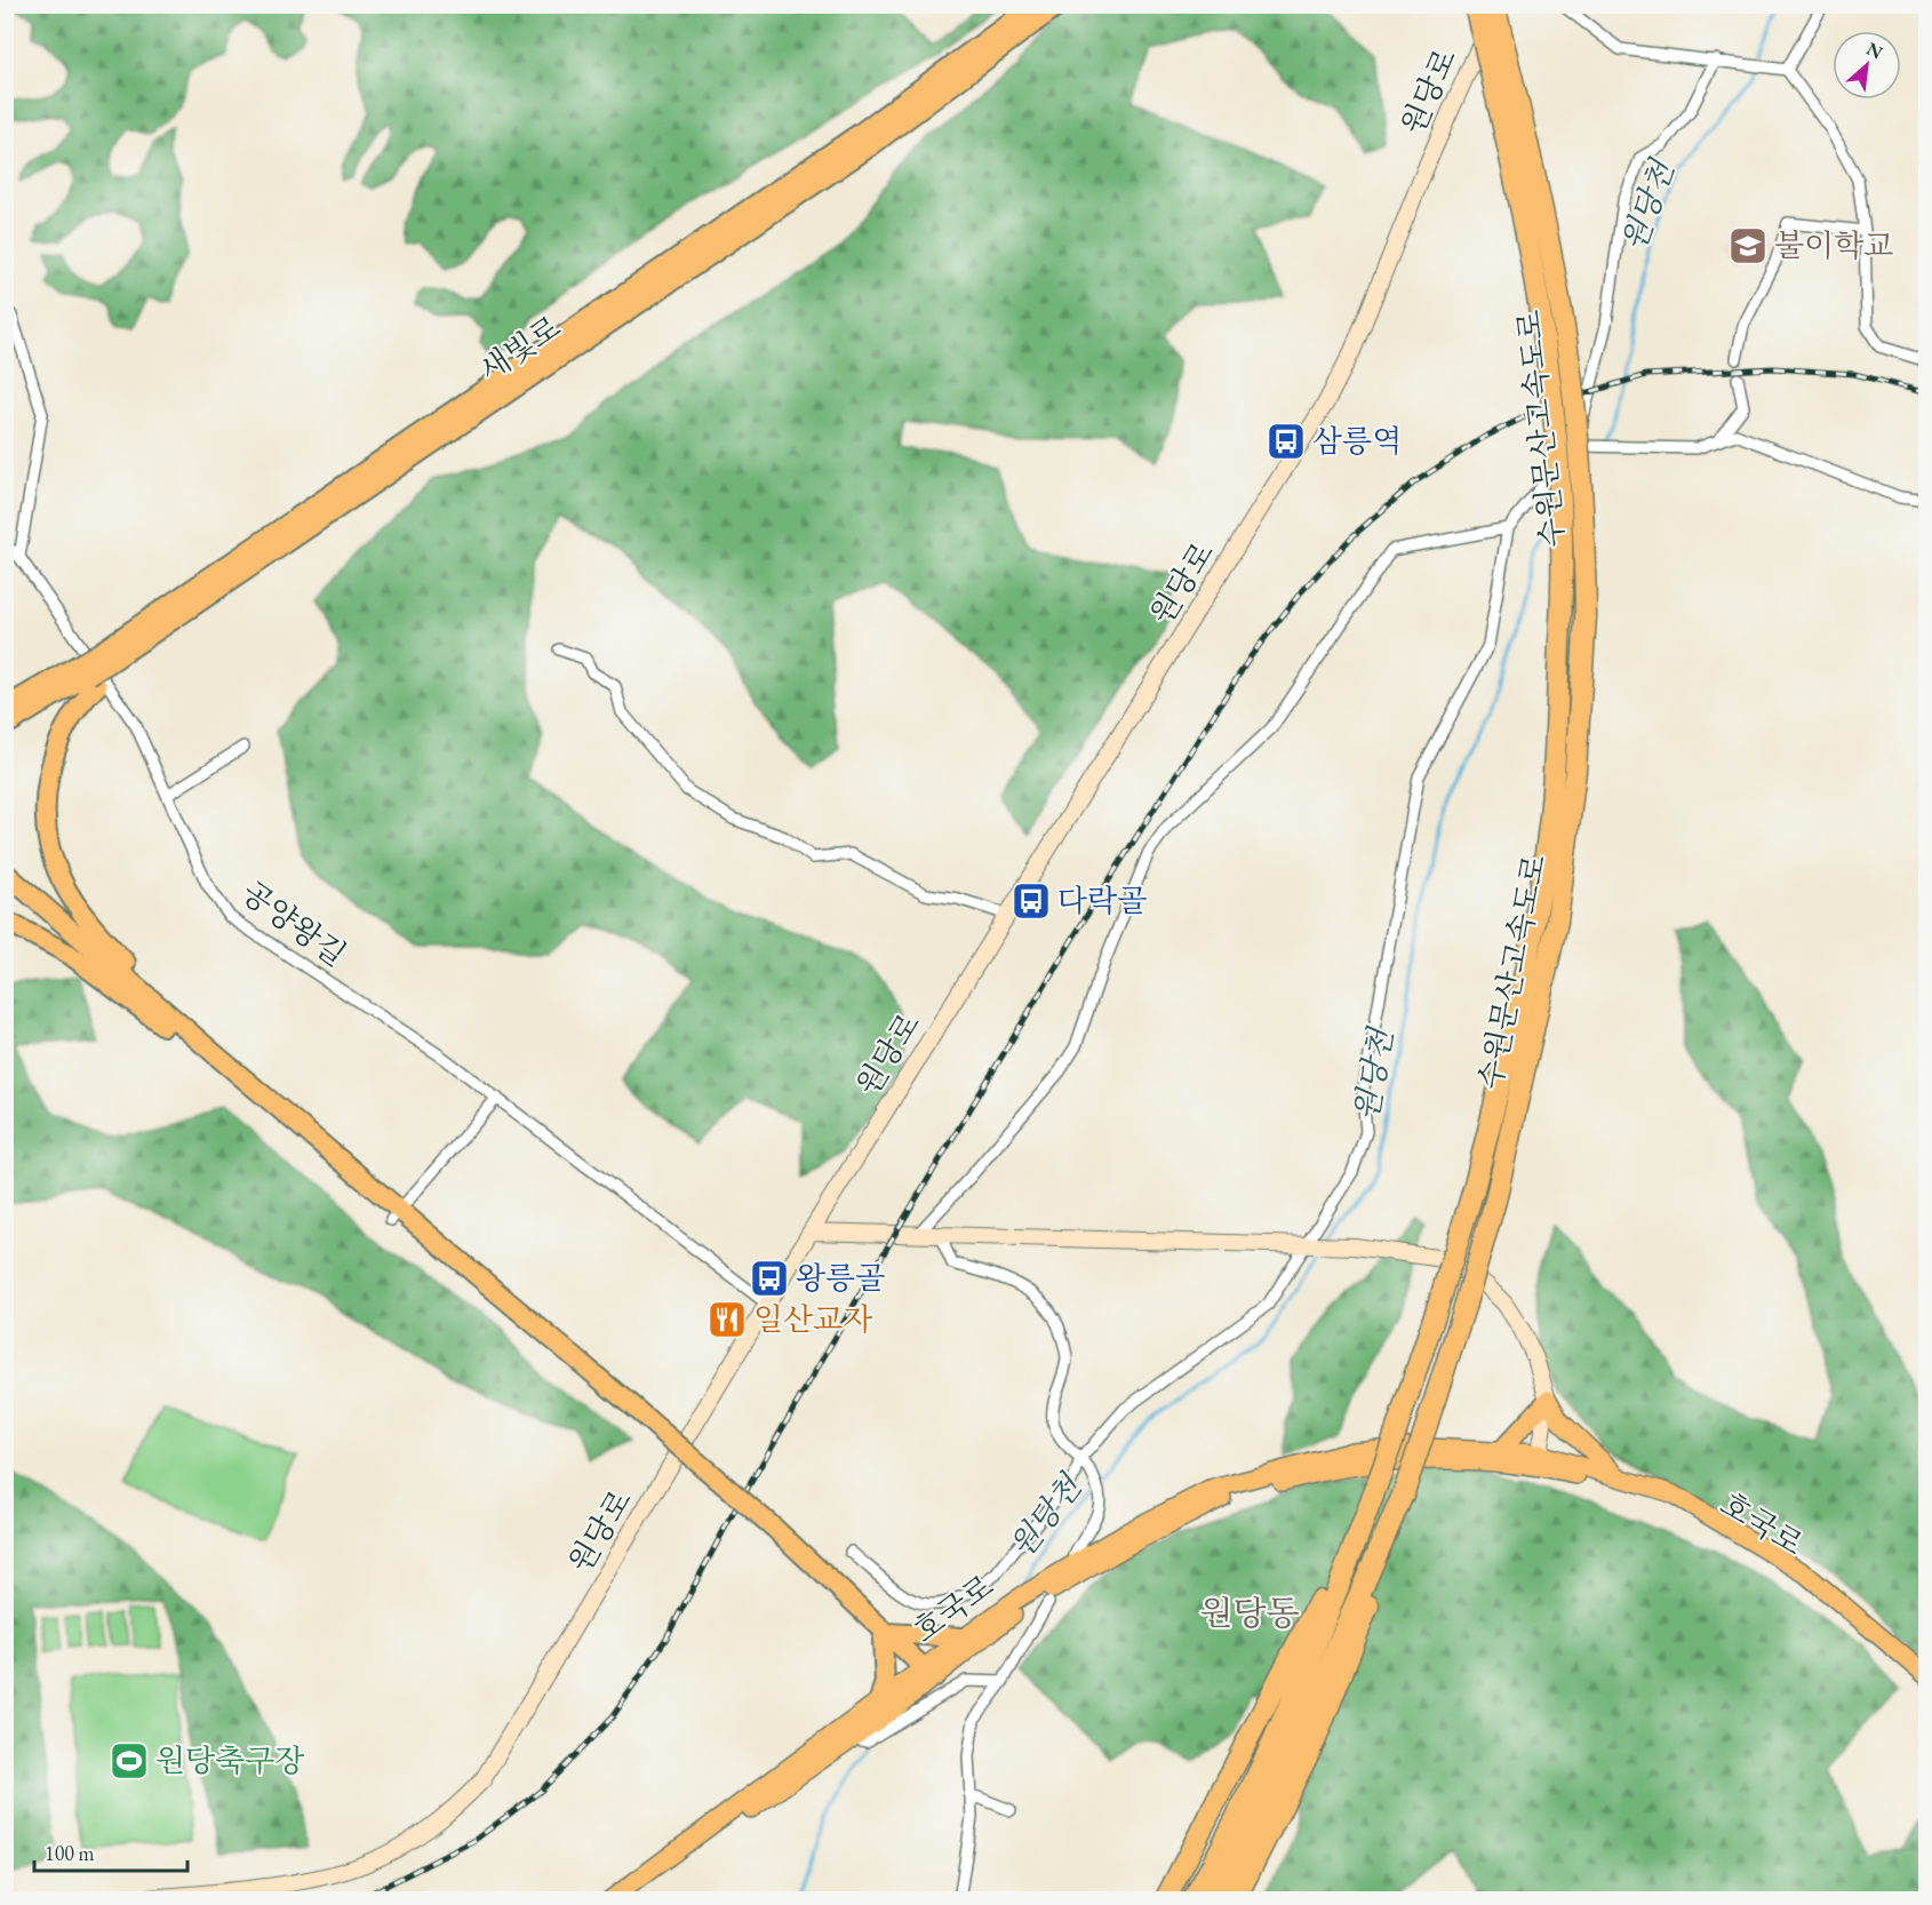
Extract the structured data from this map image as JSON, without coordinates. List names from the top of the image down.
{
  "streets": {
    "highway": ["새빛로", "수원문산고속도로"],
    "main road": ["원당로", "호국로"],
    "street": ["공양왕길"]
  },
  "crossings": [
    ["원당로", "수원문산고속도로"],
    ["원당로", "공양왕길"]
  ],
  "districts": ["원당동"],
  "water": ["원당천"],
  "places": {
    "school or university": ["불이학교"],
    "bus stop": ["삼릉역", "다락골", "왕릉골"],
    "restaurant": ["일산교자"],
    "sports": ["원당축구장"]
  },
  "scale_bar": "100 m",
  "north": "top right"
}
